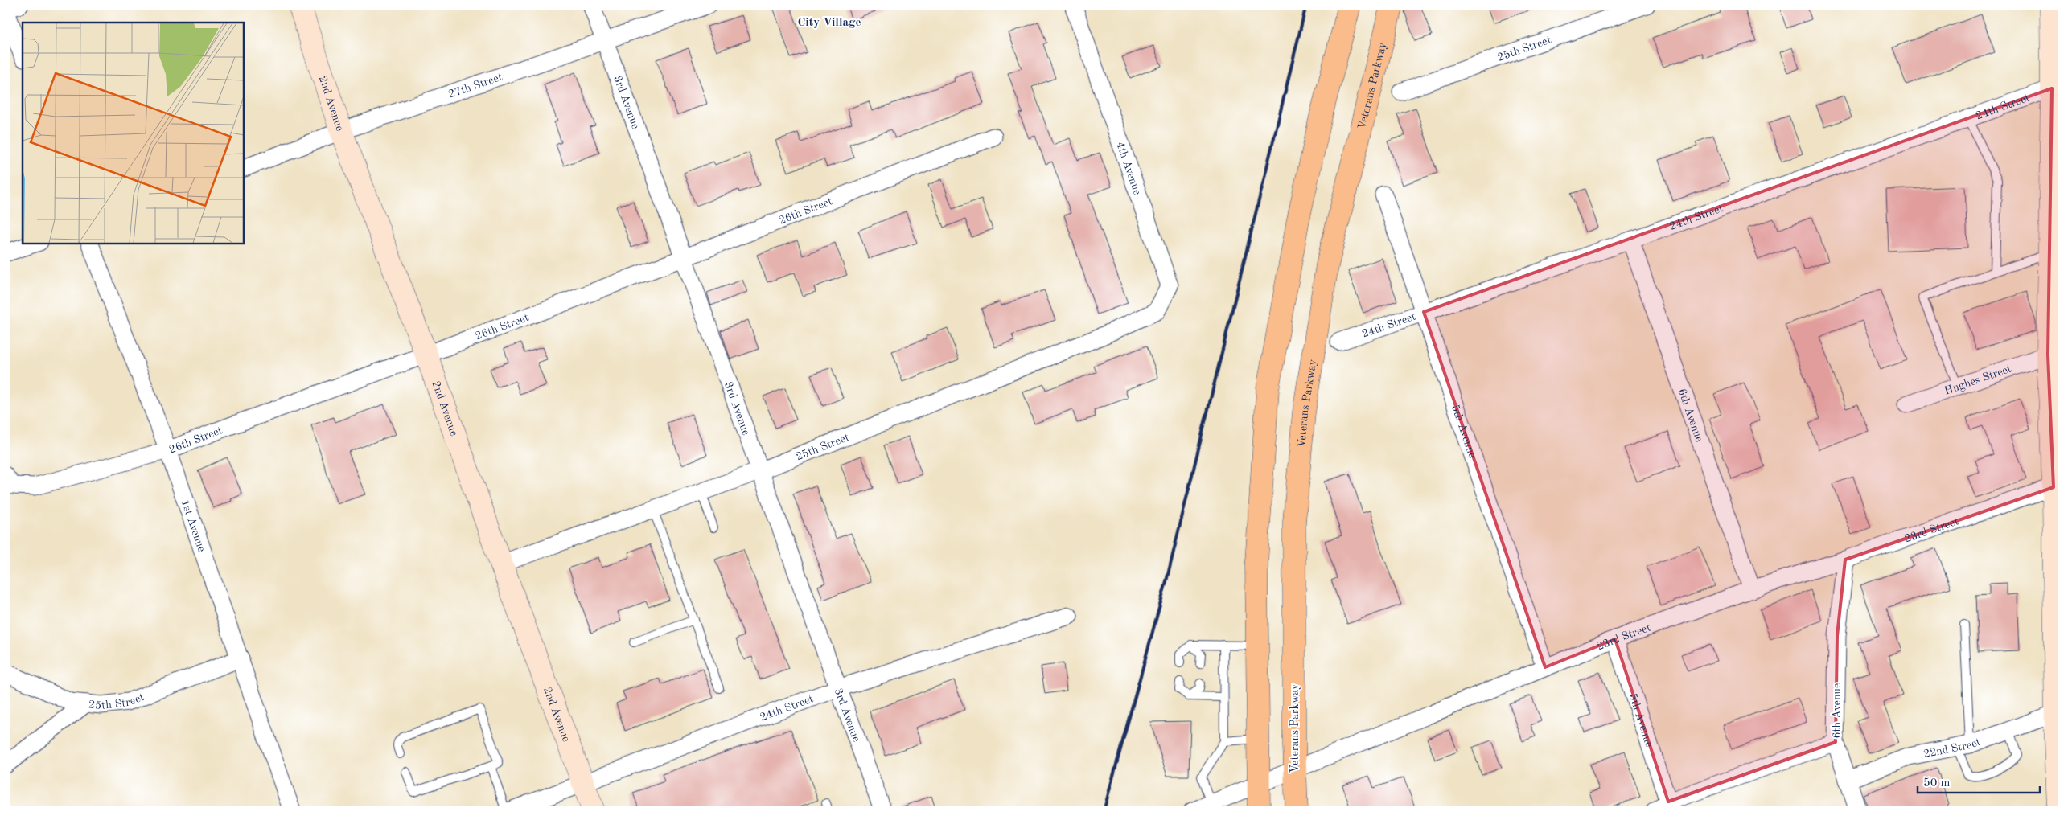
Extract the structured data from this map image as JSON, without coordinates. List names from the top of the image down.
{
  "streets": {
    "main road": ["Veterans Parkway", "2nd Avenue"],
    "street": [
      "25th Street",
      "27th Street",
      "3rd Avenue",
      "24th Street",
      "4th Avenue",
      "26th Street",
      "Hughes Street",
      "6th Avenue",
      "5th Avenue",
      "1st Avenue",
      "23rd Street",
      "22nd Street"
    ]
  },
  "crossings": [
    ["25th Street", "3rd Avenue"],
    ["25th Street", "2nd Avenue"],
    ["25th Street", "4th Avenue"],
    ["25th Street", "1st Avenue"],
    ["27th Street", "3rd Avenue"],
    ["27th Street", "2nd Avenue"],
    ["Veterans Parkway", "23rd Street"],
    ["3rd Avenue", "24th Street"],
    ["3rd Avenue", "26th Street"],
    ["2nd Avenue", "24th Street"],
    ["2nd Avenue", "26th Street"],
    ["24th Street", "6th Avenue"],
    ["24th Street", "5th Avenue"],
    ["26th Street", "1st Avenue"],
    ["6th Avenue", "23rd Street"],
    ["6th Avenue", "22nd Street"],
    ["5th Avenue", "23rd Street"]
  ],
  "districts": ["City Village"],
  "scale_bar": "50 m"
}
